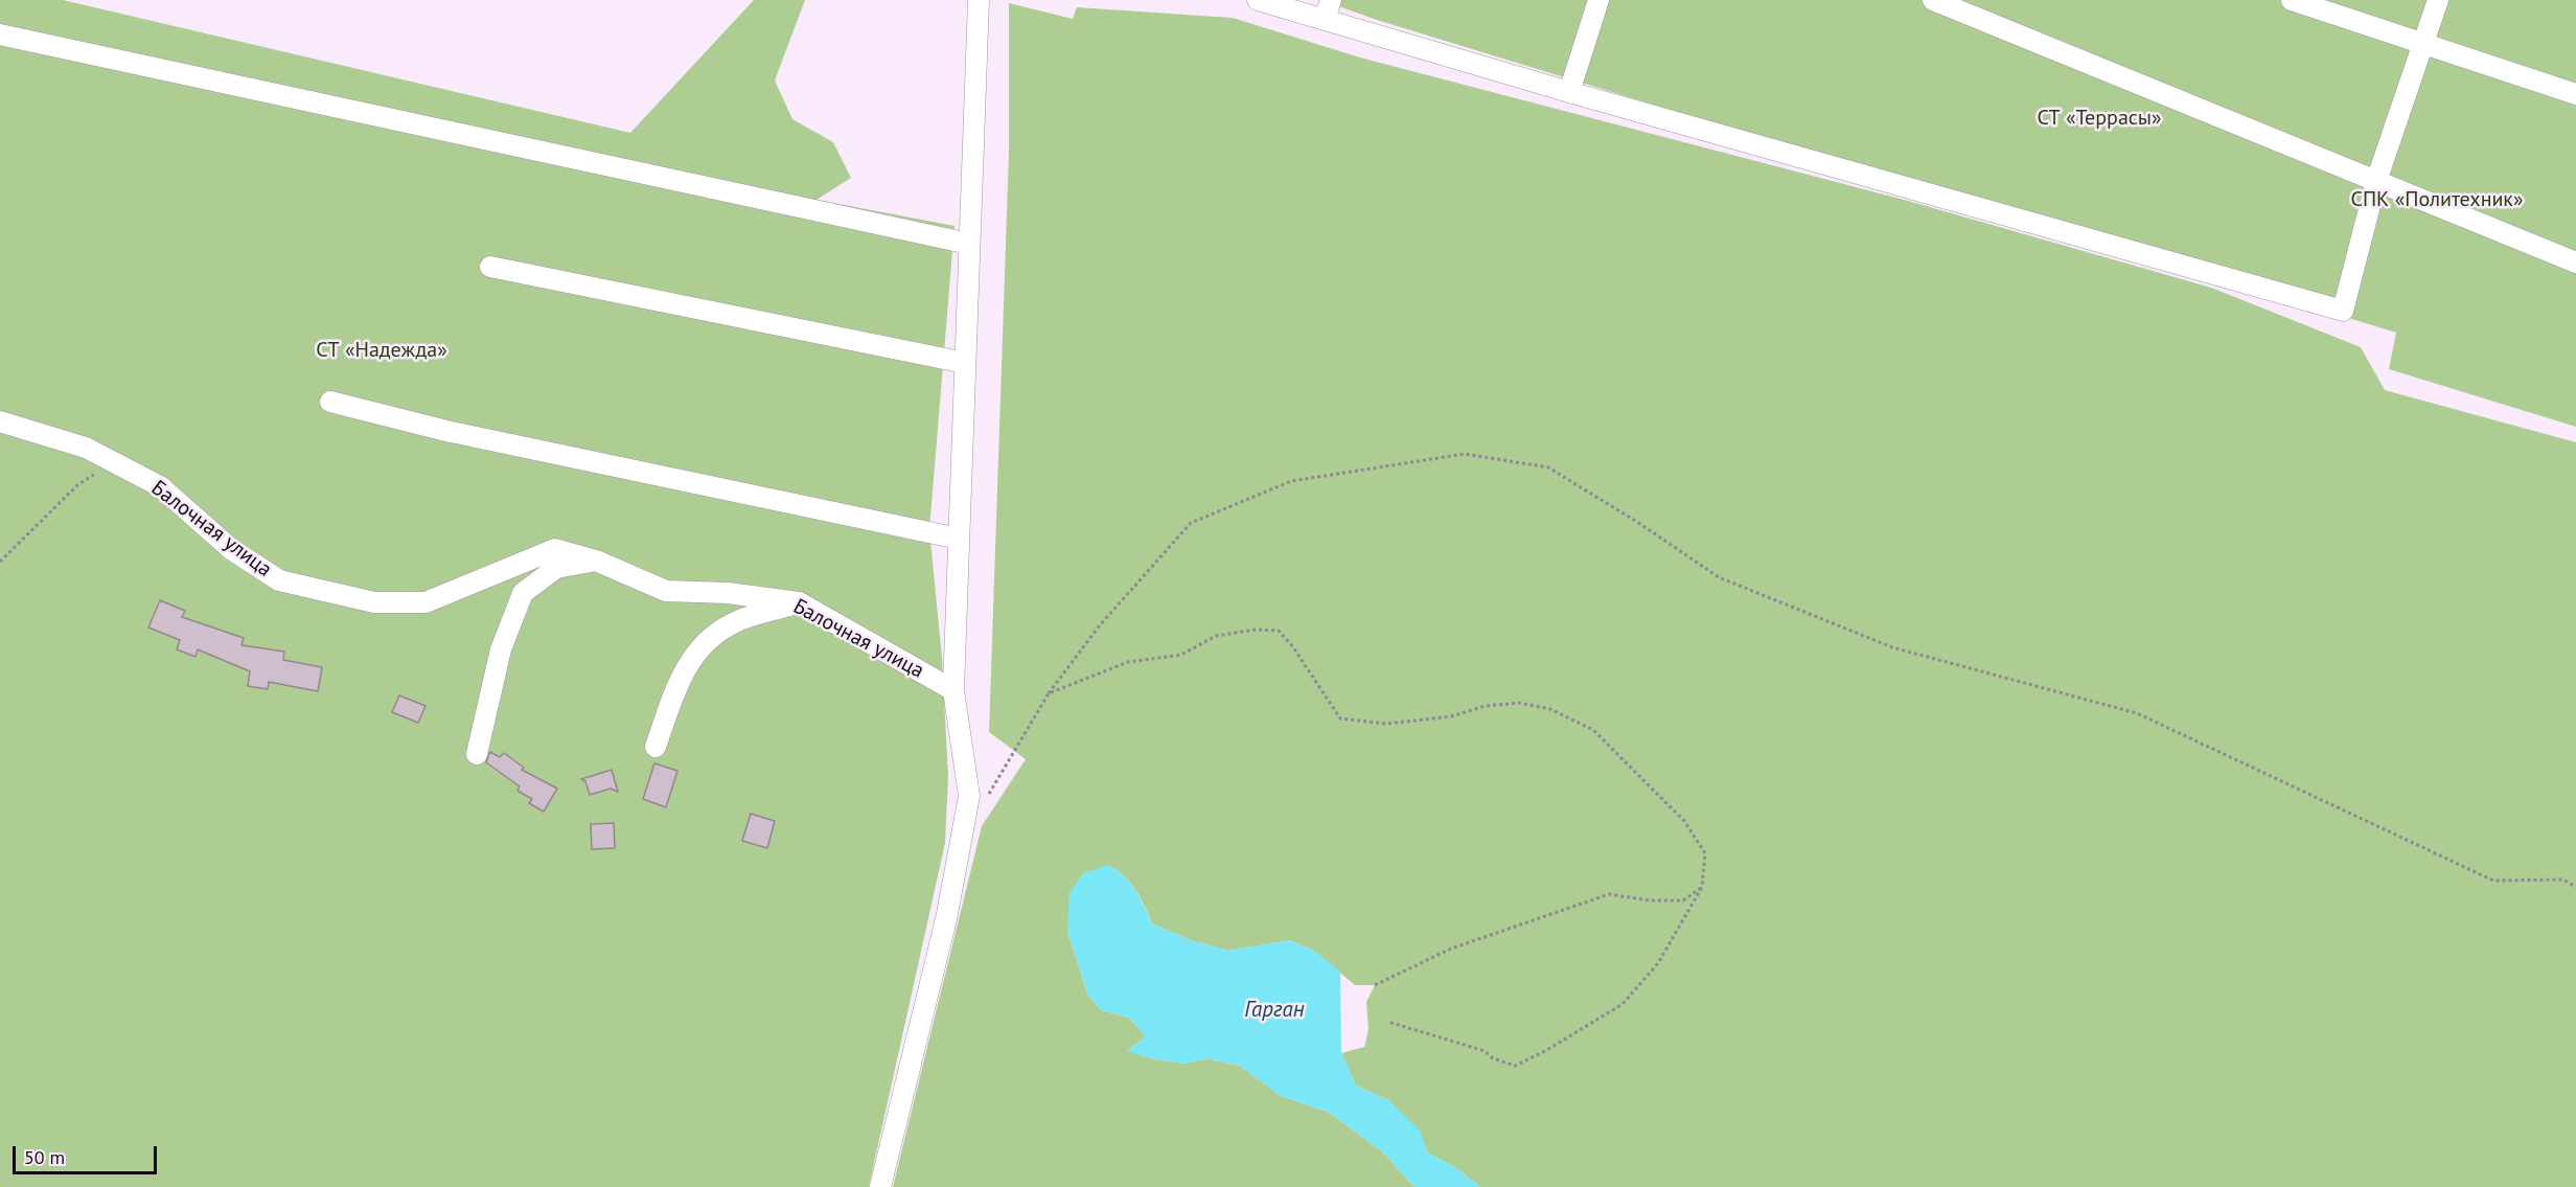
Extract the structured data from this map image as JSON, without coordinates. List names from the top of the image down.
{
  "streets": {
    "street": ["Балочная улица"]
  },
  "water": ["Гарган"],
  "parks": ["СТ «Террасы»", "СПК «Политехник»", "СТ «Надежда»"],
  "scale_bar": "50 m"
}
